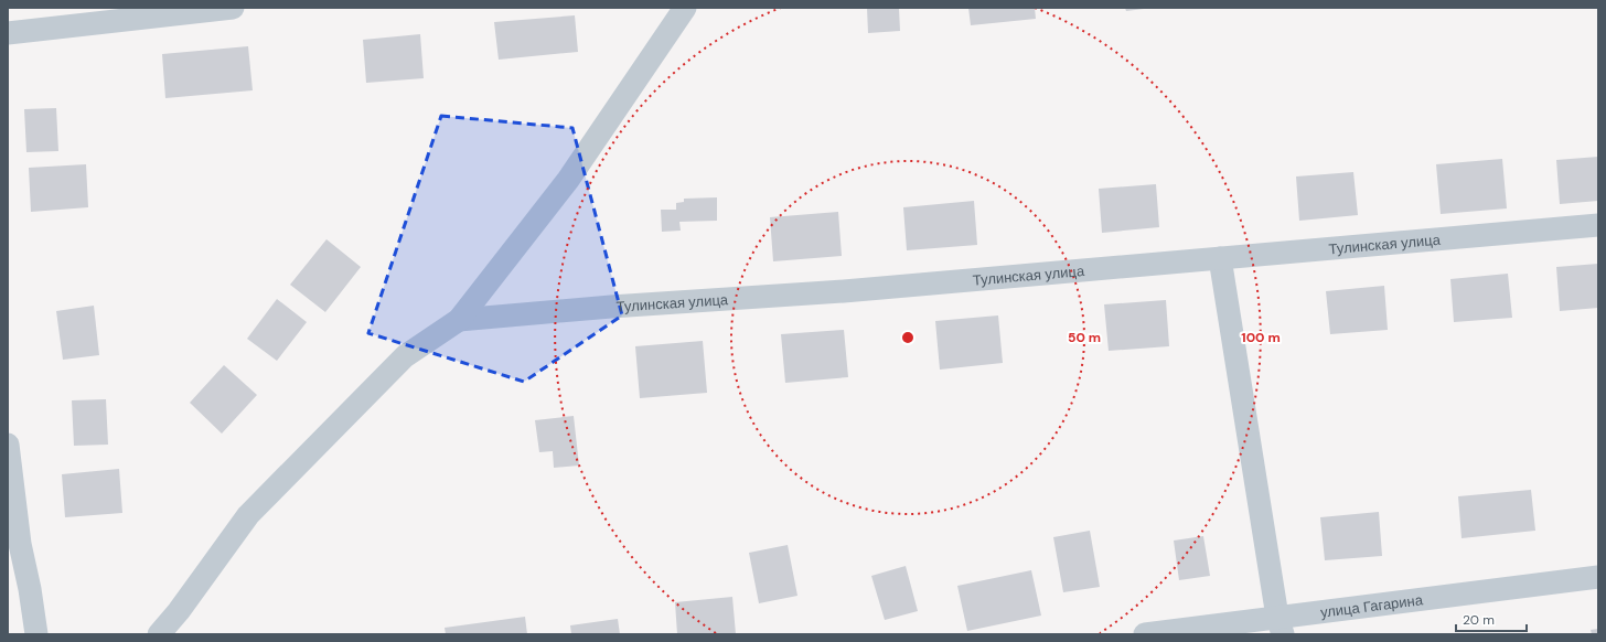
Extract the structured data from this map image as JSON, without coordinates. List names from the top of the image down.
{
  "streets": {
    "street": ["Тулинская улица", "улица Гагарина"]
  },
  "scale_bar": "20 m",
  "rings": ["50 m", "100 m"]
}
